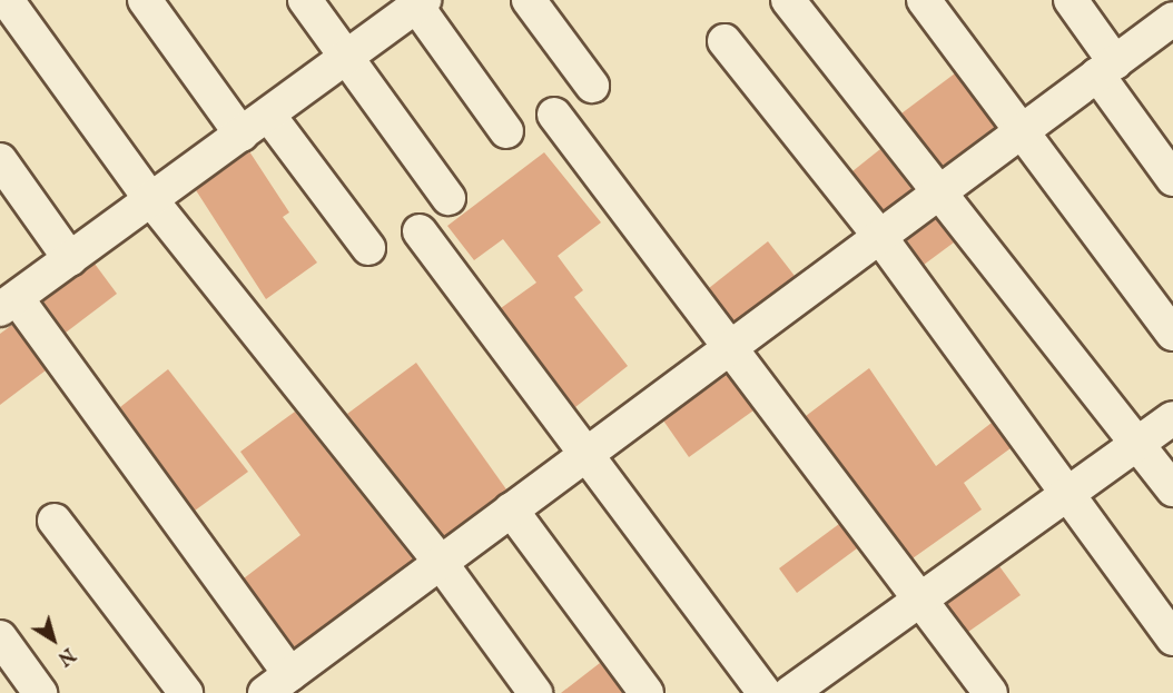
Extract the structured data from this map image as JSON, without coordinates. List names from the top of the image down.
{
  "north": "bottom right"
}
